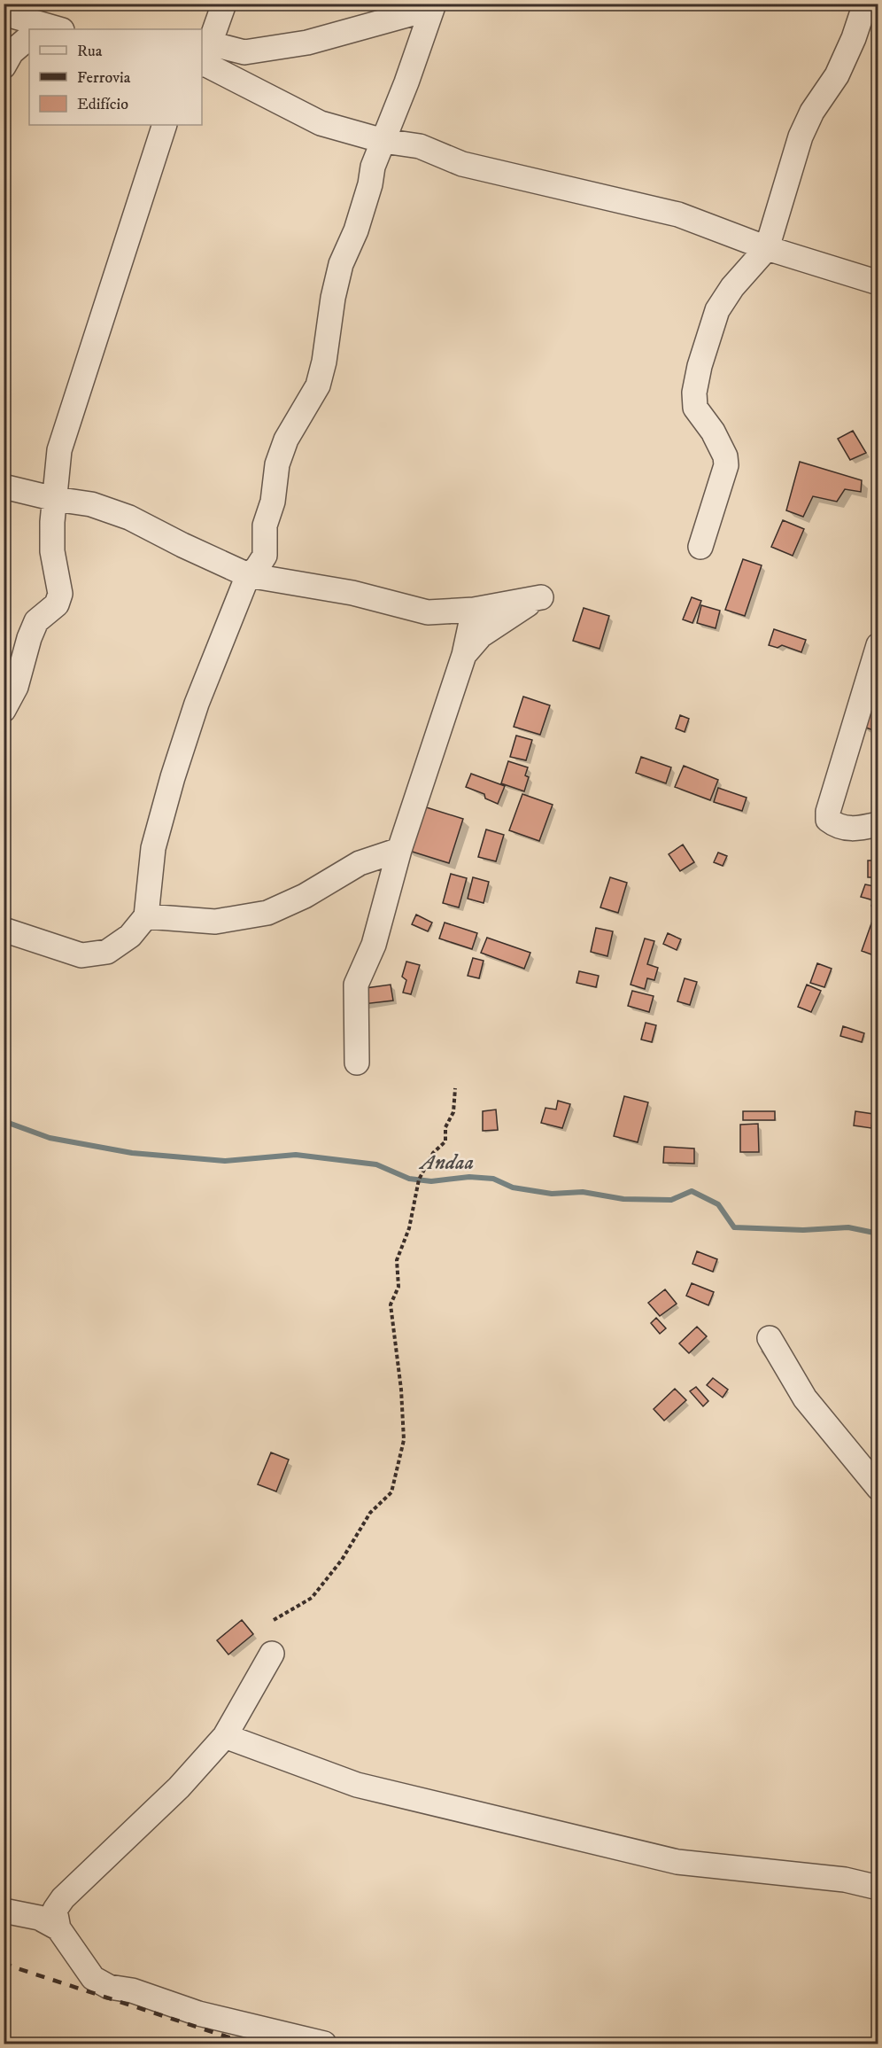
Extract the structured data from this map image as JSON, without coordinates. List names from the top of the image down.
{
  "water": ["Andaa"],
  "legend": ["Rua", "Ferrovia", "Edifício"]
}
